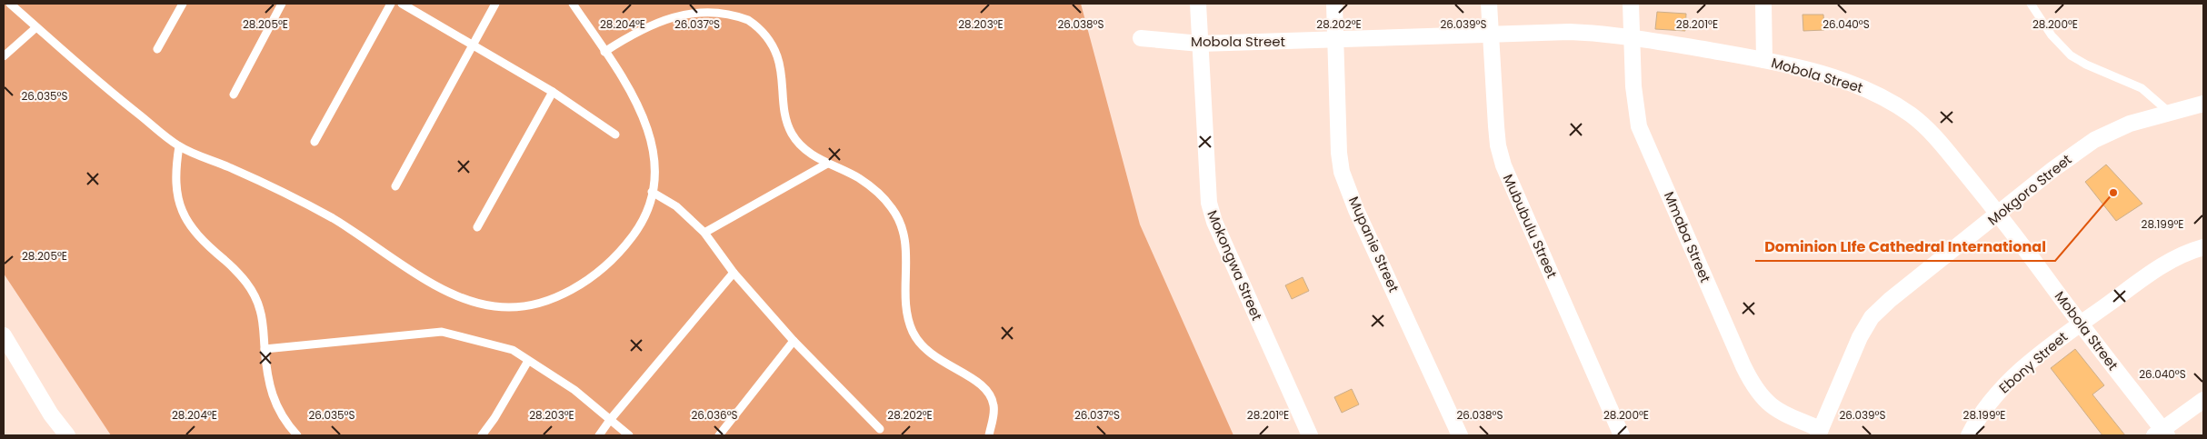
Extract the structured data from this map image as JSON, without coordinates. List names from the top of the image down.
{
  "streets": {
    "street": [
      "Mobola Street",
      "Mokgoro Street",
      "Mububulu Street",
      "Mmaba Street",
      "Mupanie Street",
      "Mokongwa Street",
      "Ebony Street"
    ]
  },
  "crossings": [
    ["Mobola Street", "Mokgoro Street"],
    ["Mobola Street", "Mububulu Street"],
    ["Mobola Street", "Mmaba Street"],
    ["Mobola Street", "Mupanie Street"],
    ["Mobola Street", "Mokongwa Street"],
    ["Mobola Street", "Ebony Street"],
    ["Mokgoro Street", "Mmaba Street"]
  ],
  "places": ["Dominion LIfe Cathedral International"],
  "coordinates": [
    "28.205°E",
    "28.204°E",
    "28.203°E",
    "28.202°E",
    "28.201°E",
    "28.200°E",
    "26.037°S",
    "26.038°S",
    "26.039°S",
    "26.040°S",
    "26.035°S",
    "28.199°E",
    "26.036°S"
  ]
}
